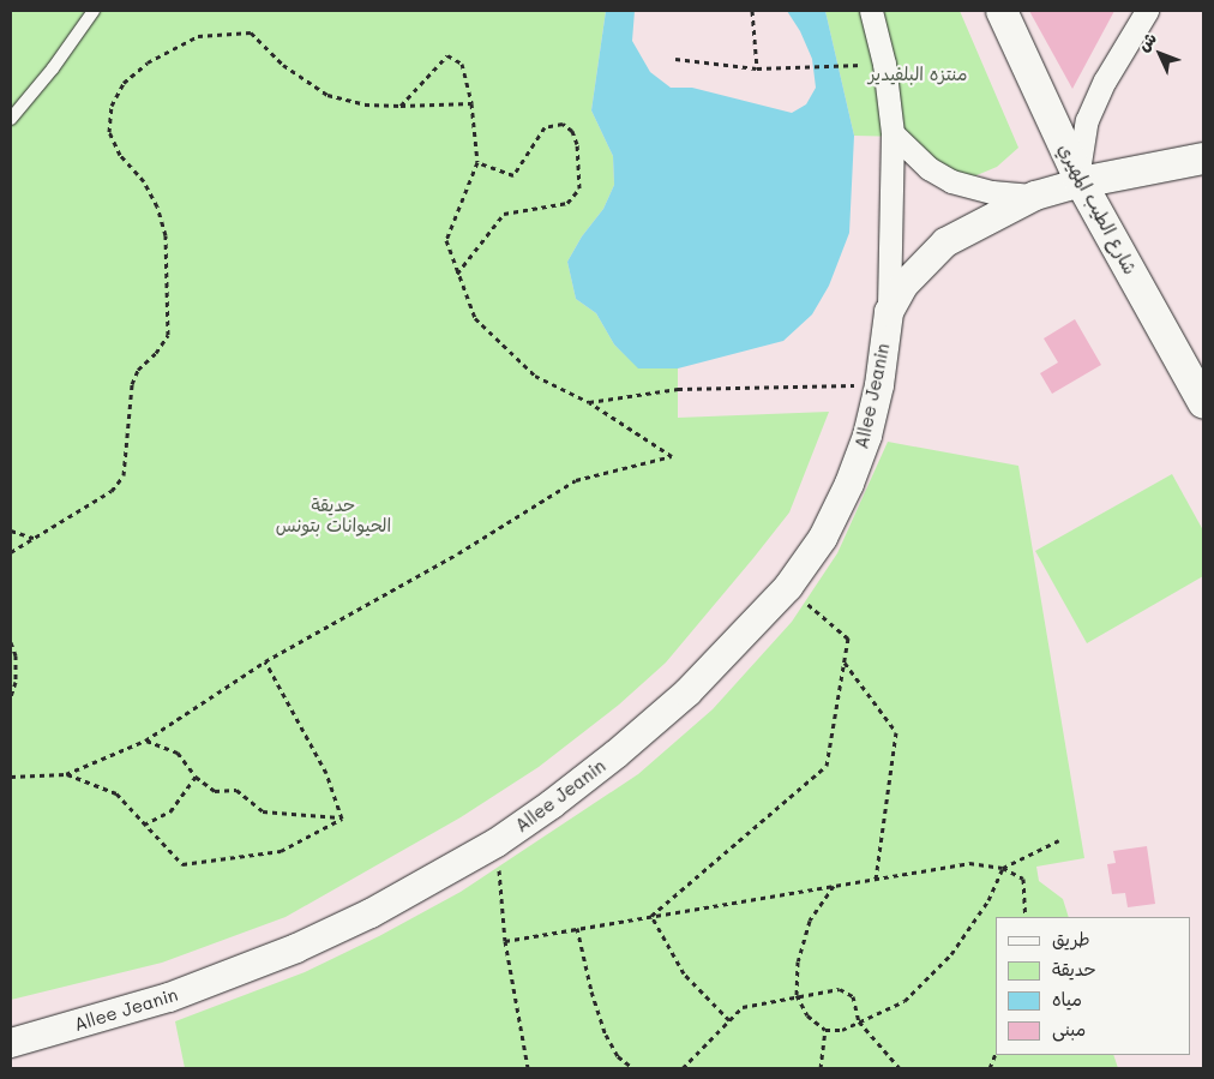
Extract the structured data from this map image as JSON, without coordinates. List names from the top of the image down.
{
  "streets": {
    "main road": ["شارع الطيب المهيري"],
    "street": ["Allee Jeanin"]
  },
  "parks": ["منتزه البلفيدير", "حديقة الحيوانات بتونس"],
  "legend": [
    "طريق",
    "حديقة",
    "مياه",
    "مبنى"
  ],
  "north": "top left"
}
